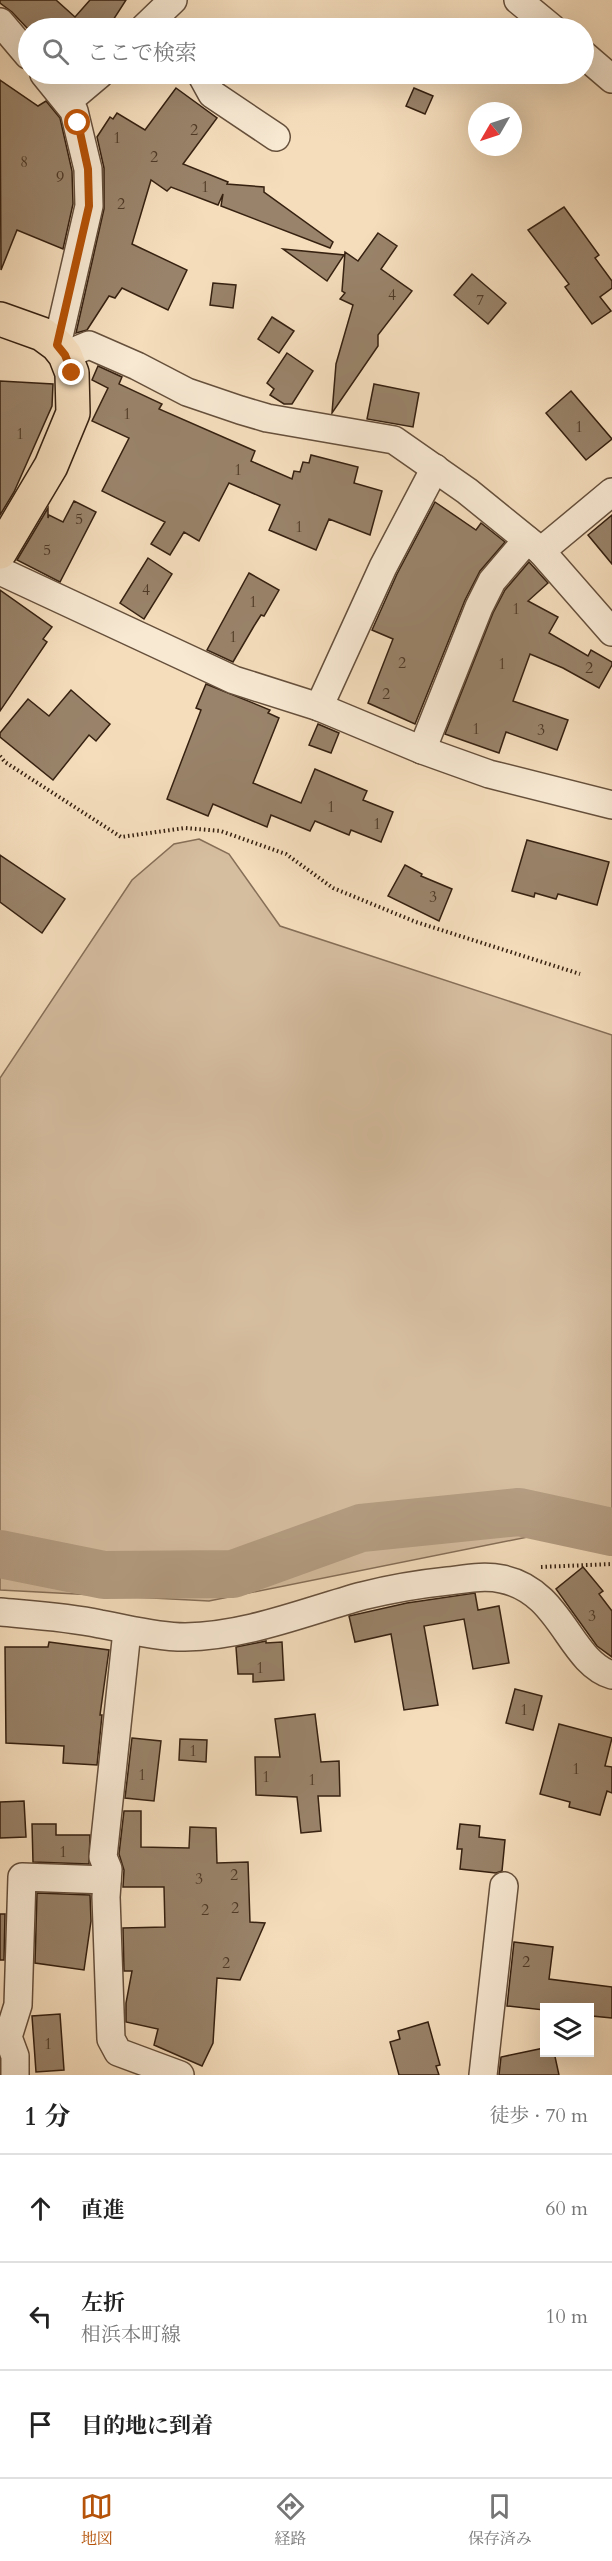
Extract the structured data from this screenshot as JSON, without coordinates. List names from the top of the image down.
{
  "house_numbers": [
    "2",
    "1",
    "2",
    "8",
    "9",
    "1",
    "2",
    "4",
    "7",
    "1",
    "1",
    "1",
    "1",
    "5",
    "1",
    "5",
    "4",
    "1",
    "1",
    "1",
    "2",
    "1",
    "2",
    "2",
    "1",
    "3",
    "1",
    "1",
    "3",
    "3",
    "1",
    "1",
    "1",
    "1",
    "1",
    "1",
    "1",
    "1",
    "2",
    "3",
    "2",
    "2",
    "2",
    "2",
    "1"
  ],
  "north": "bottom left",
  "page": {
    "search": "ここで検索",
    "heading": ["1 分", "徒歩 · 70 m"],
    "list": [
      ["直進", "60 m"],
      ["左折", "相浜本町線", "10 m"],
      "目的地に到着"
    ],
    "nav": ["地図", "経路", "保存済み"]
  }
}
